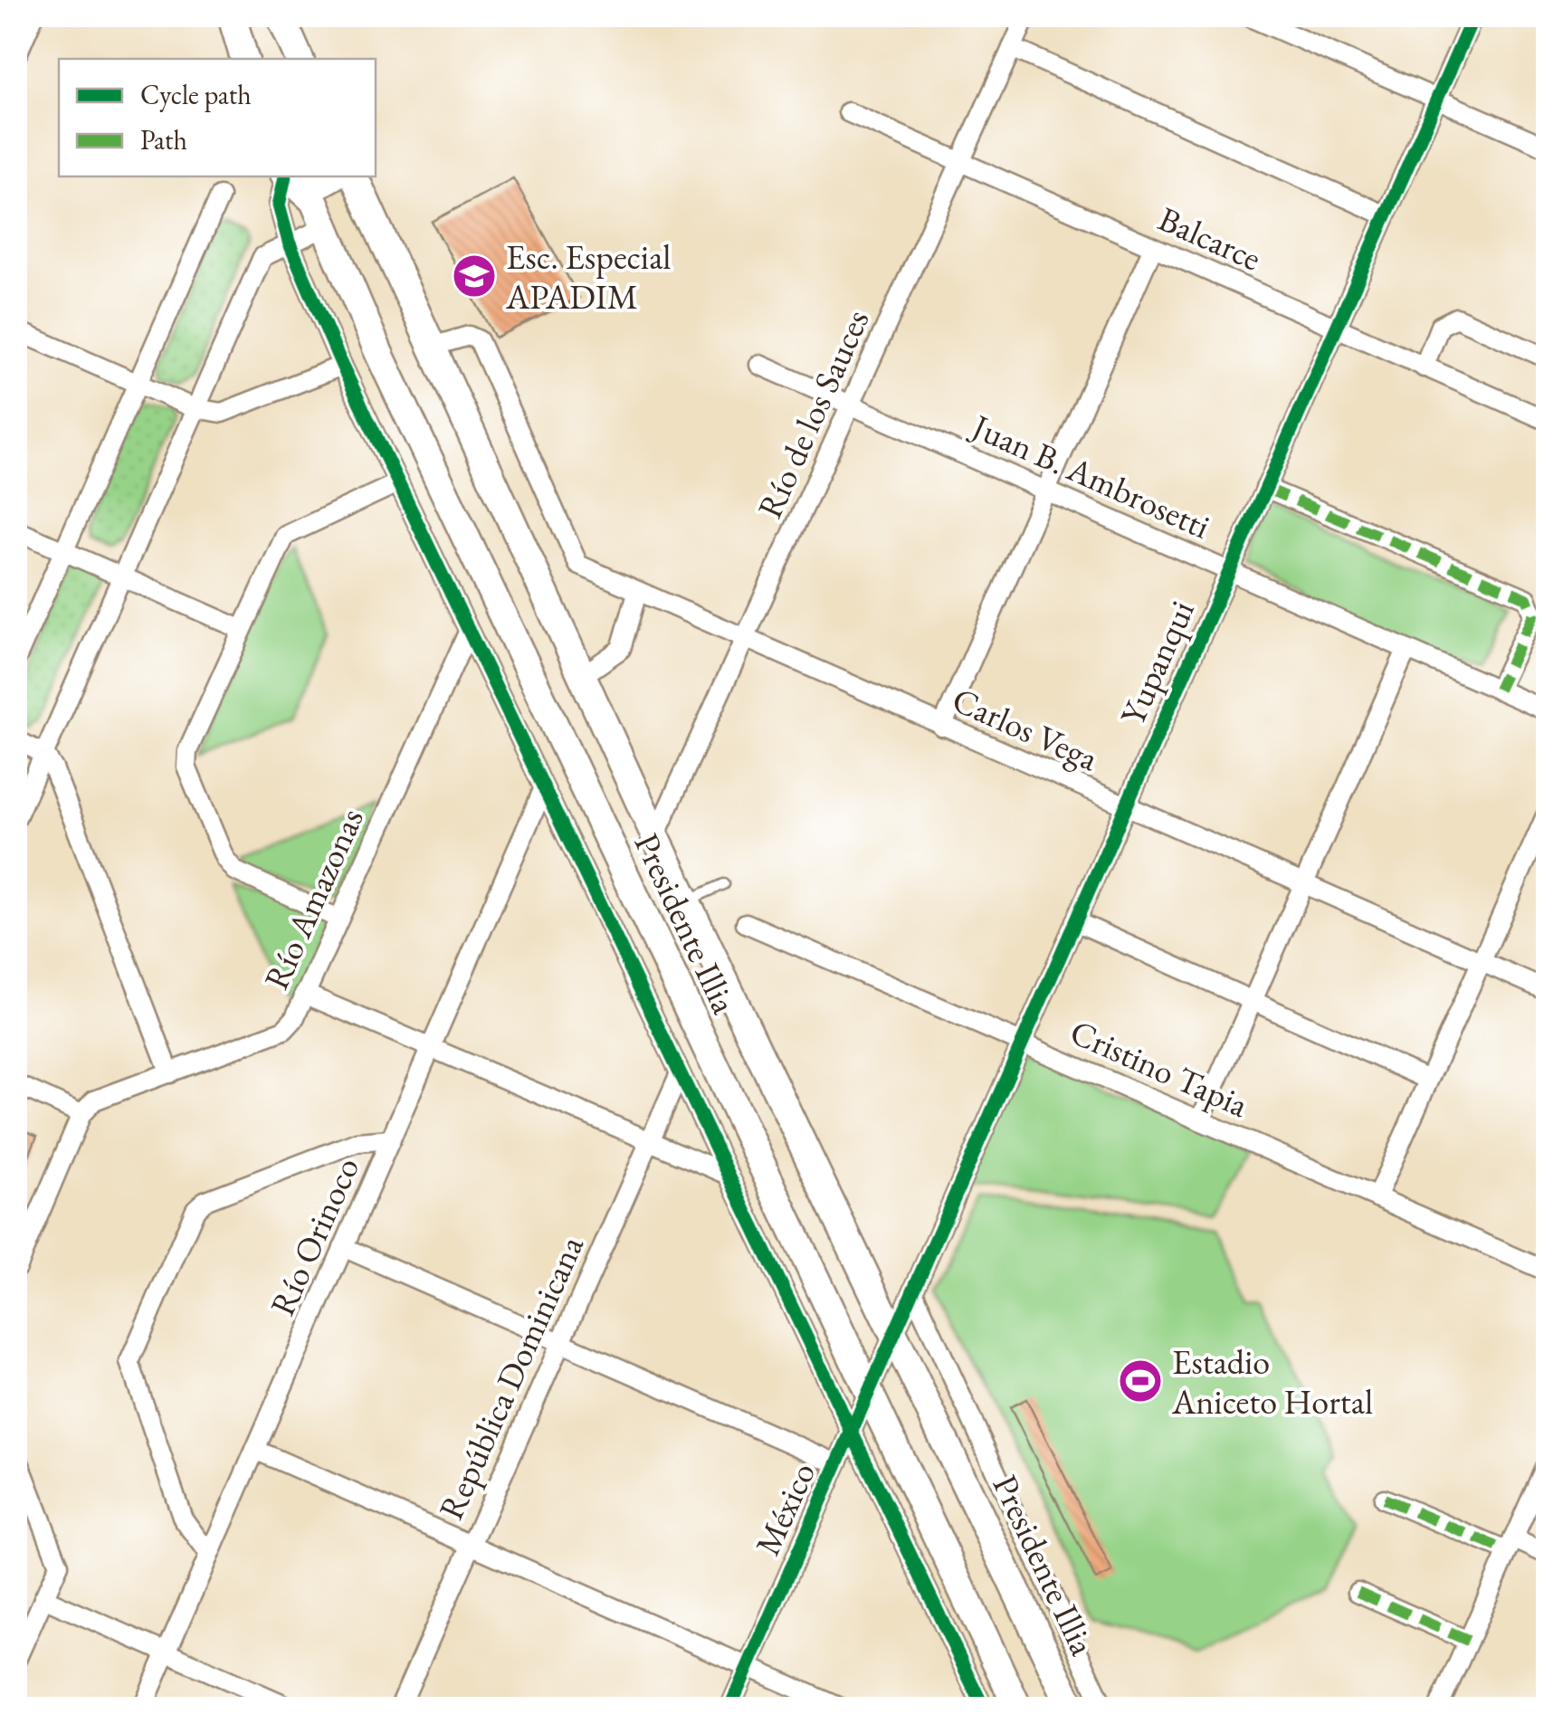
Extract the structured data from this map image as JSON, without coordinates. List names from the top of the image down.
{
  "streets": {
    "main road": ["Presidente Illia"],
    "street": [
      "Balcarce",
      "Río de los Sauces",
      "Juan B. Ambrosetti",
      "Yupanqui",
      "Carlos Vega",
      "Río Amazonas",
      "Cristino Tapia",
      "Río Orinoco",
      "República Dominicana",
      "México"
    ]
  },
  "crossings": [
    ["Balcarce", "Río de los Sauces"],
    ["Balcarce", "Yupanqui"],
    ["Río de los Sauces", "Juan B. Ambrosetti"],
    ["Río de los Sauces", "Carlos Vega"],
    ["Río de los Sauces", "Presidente Illia"],
    ["Juan B. Ambrosetti", "Yupanqui"],
    ["Yupanqui", "Carlos Vega"],
    ["Yupanqui", "Presidente Illia"],
    ["Yupanqui", "Cristino Tapia"],
    ["Yupanqui", "México"],
    ["Carlos Vega", "Presidente Illia"],
    ["Presidente Illia", "México"]
  ],
  "places": {
    "school or university": ["Esc. Especial APADIM"],
    "sports": ["Estadio Aniceto Hortal"]
  },
  "legend": ["Cycle path", "Path"]
}
